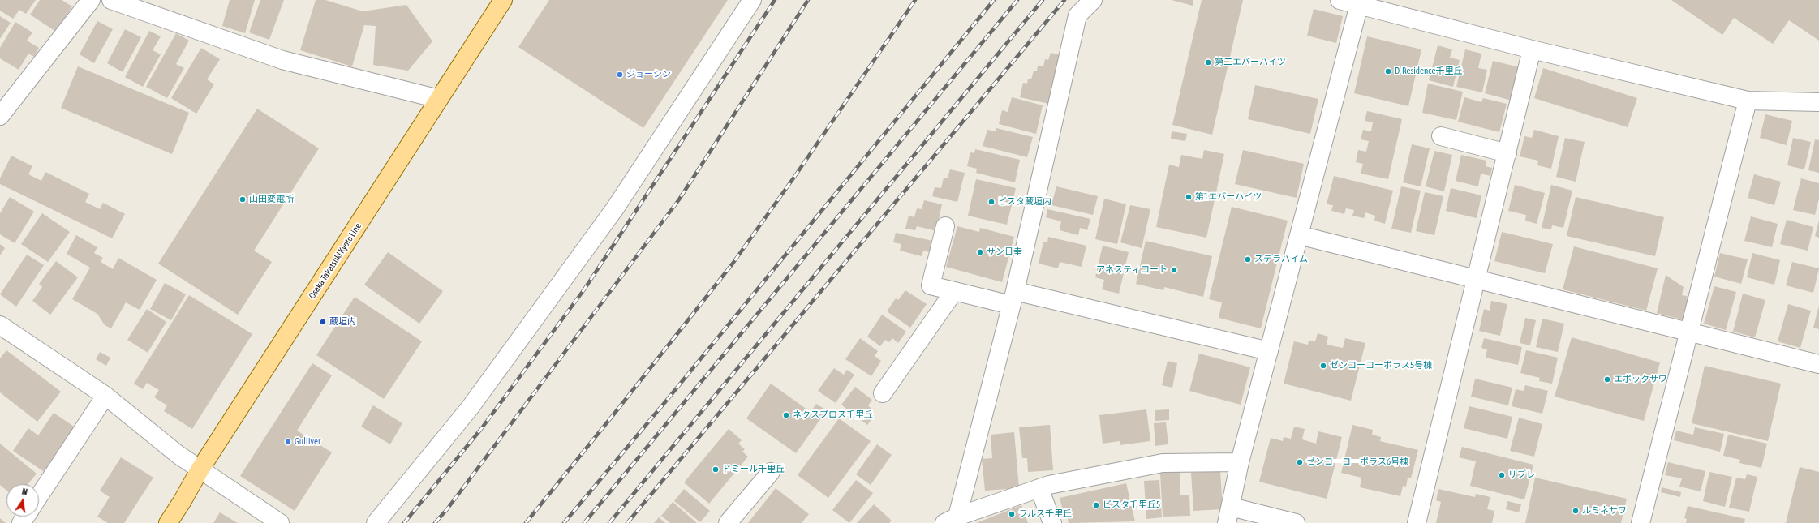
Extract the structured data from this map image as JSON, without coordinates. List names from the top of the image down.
{
  "streets": {
    "main road": ["Osaka Takatsuki Kyoto Line"]
  },
  "places": [
    "第二エバーハイツ",
    "D-Residence千里丘",
    "ジョーシン",
    "第1エバーハイツ",
    "山田変電所",
    "ビスタ蔵垣内",
    "サン日幸",
    "ステラハイム",
    "アネスティコート",
    "蔵垣内",
    "ゼンコーコーポラス5号棟",
    "エポックサワ",
    "ネクスプロス千里丘",
    "Gulliver",
    "ゼンコーコーポラス6号棟",
    "ドミール千里丘",
    "リブレ",
    "ビスタ千里丘5",
    "ルミネサワ",
    "ラルス千里丘"
  ],
  "north": "top"
}
